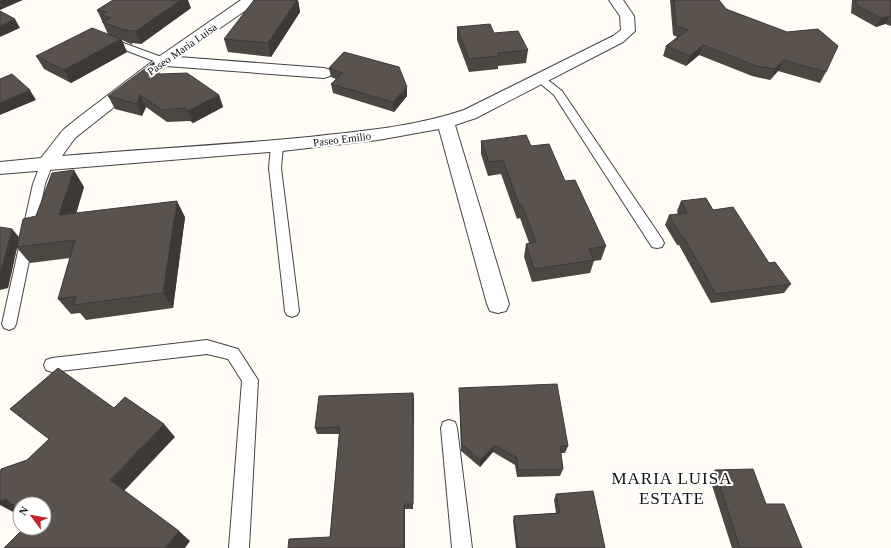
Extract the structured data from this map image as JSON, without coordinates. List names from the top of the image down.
{
  "streets": {
    "street": ["Paseo Maria Luisa", "Paseo Emilio"]
  },
  "crossings": [
    ["Paseo Maria Luisa", "Paseo Emilio"]
  ],
  "districts": ["MARIA LUISA ESTATE"],
  "north": "top left"
}
